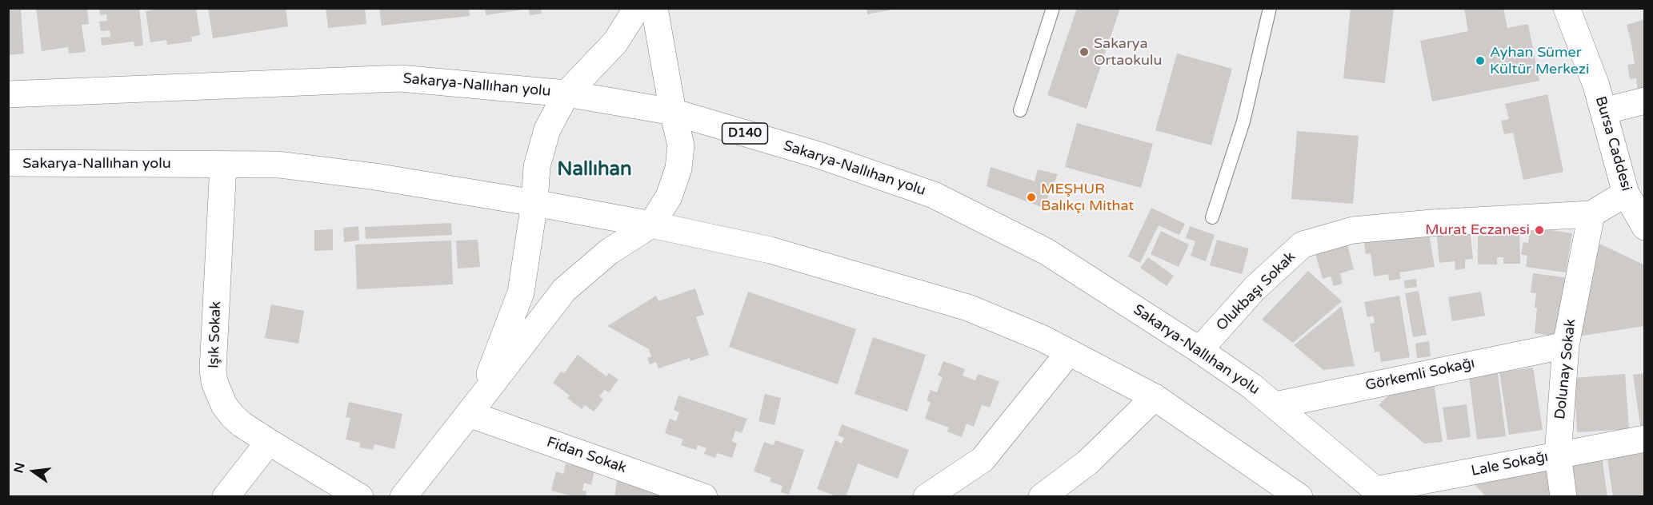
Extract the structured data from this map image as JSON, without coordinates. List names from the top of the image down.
{
  "streets": {
    "main road": [
      "Sakarya-Nallıhan yolu",
      "D140",
      "Bursa Caddesi",
      "Olukbaşı Sokak",
      "Işık Sokak",
      "Dolunay Sokak",
      "Görkemli Sokağı",
      "Fidan Sokak",
      "Lale Sokağı"
    ]
  },
  "crossings": [
    ["Sakarya-Nallıhan yolu", "Olukbaşı Sokak"],
    ["Sakarya-Nallıhan yolu", "Işık Sokak"],
    ["Sakarya-Nallıhan yolu", "Görkemli Sokağı"],
    ["Sakarya-Nallıhan yolu", "Lale Sokağı"],
    ["Bursa Caddesi", "Olukbaşı Sokak"],
    ["Olukbaşı Sokak", "Dolunay Sokak"],
    ["Dolunay Sokak", "Görkemli Sokağı"],
    ["Dolunay Sokak", "Lale Sokağı"]
  ],
  "districts": ["Nallıhan"],
  "places": [
    "Sakarya Ortaokulu",
    "Ayhan Sümer Kültür Merkezi",
    "MEŞHUR Balıkçı Mithat",
    "Murat Eczanesi"
  ],
  "north": "left"
}
